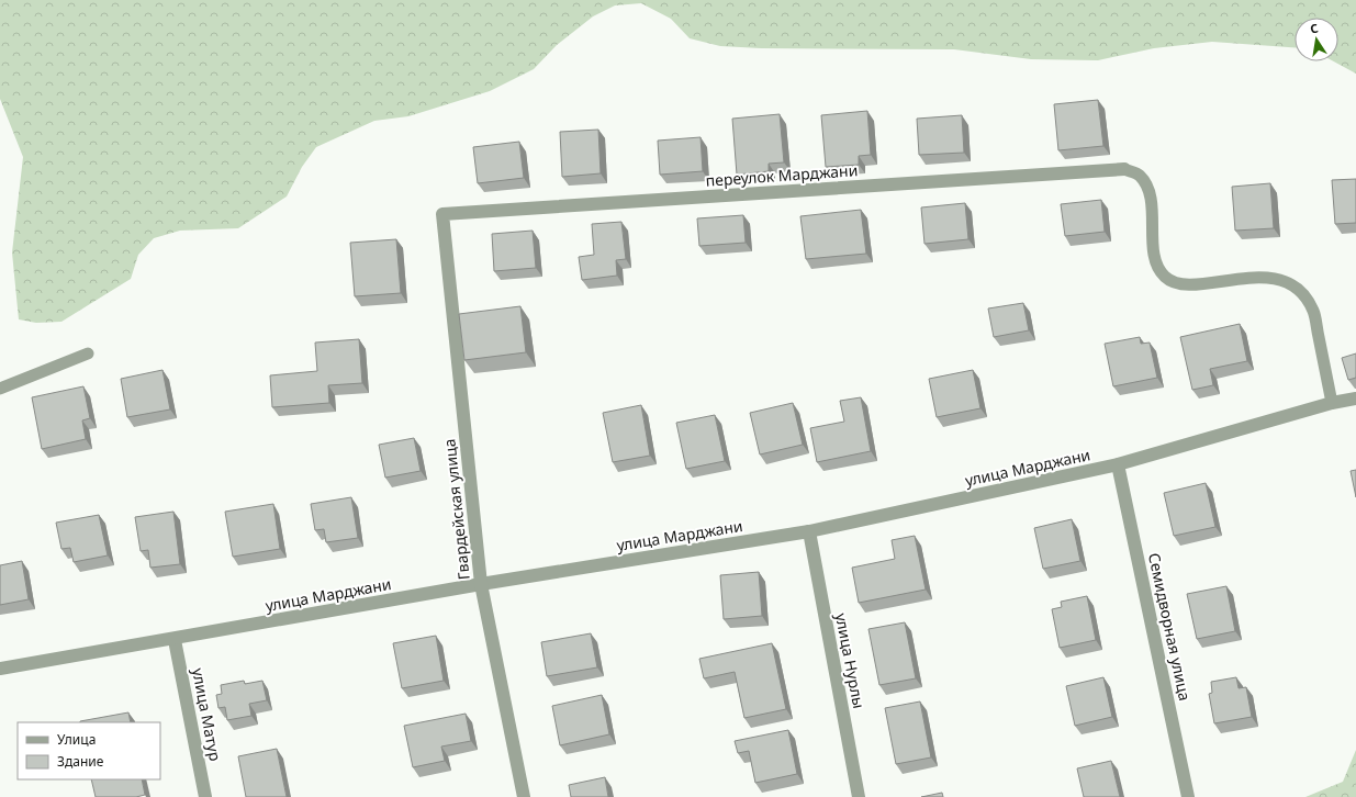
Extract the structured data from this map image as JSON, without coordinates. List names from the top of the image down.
{
  "streets": {
    "street": [
      "переулок Марджани",
      "улица Марджани",
      "Гвардейская улица",
      "Семидворная улица",
      "улица Нурлы",
      "улица Матур"
    ]
  },
  "crossings": [
    ["переулок Марджани", "Гвардейская улица"],
    ["улица Марджани", "Гвардейская улица"],
    ["улица Марджани", "Семидворная улица"],
    ["улица Марджани", "улица Нурлы"],
    ["улица Марджани", "улица Матур"]
  ],
  "legend": ["Улица", "Здание"],
  "north": "top"
}
